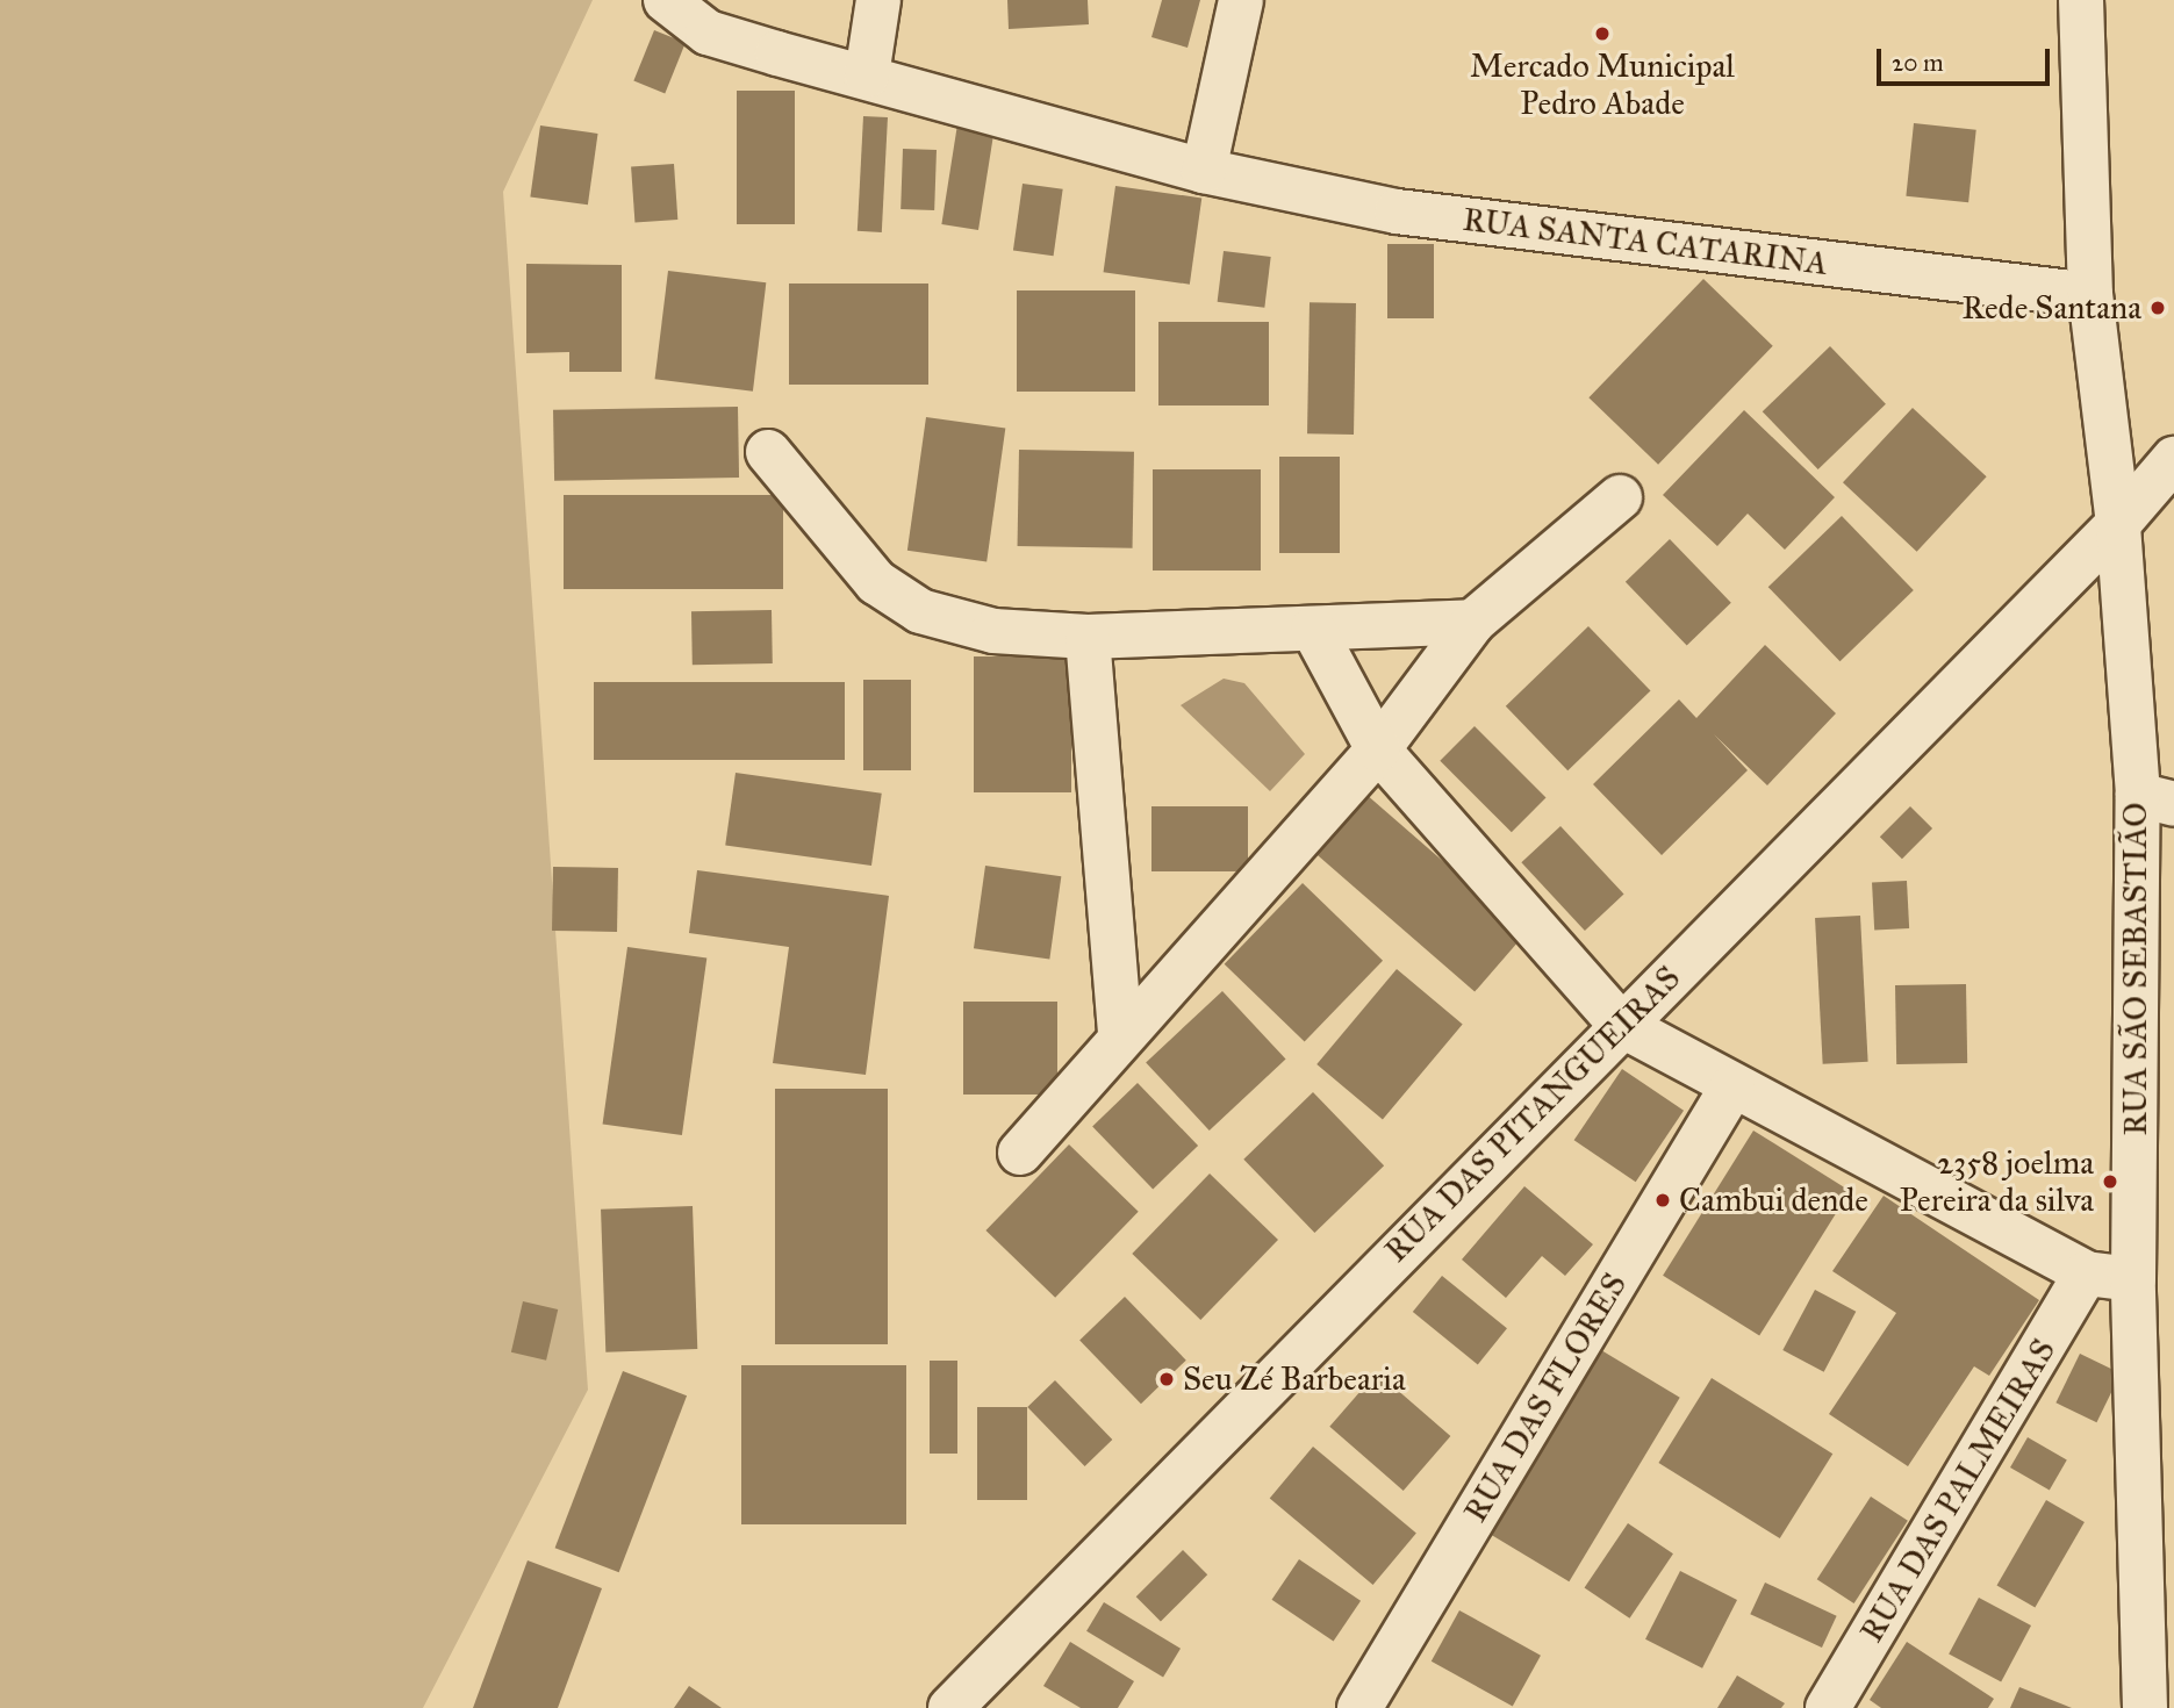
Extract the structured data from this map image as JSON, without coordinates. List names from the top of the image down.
{
  "streets": {
    "street": [
      "RUA SANTA CATARINA",
      "RUA SÃO SEBASTIÃO",
      "RUA DAS PITANGUEIRAS",
      "RUA DAS FLORES",
      "RUA DAS PALMEIRAS"
    ]
  },
  "crossings": [
    ["RUA SANTA CATARINA", "RUA SÃO SEBASTIÃO"],
    ["RUA SÃO SEBASTIÃO", "RUA DAS PITANGUEIRAS"]
  ],
  "places": [
    "Mercado Municipal Pedro Abade",
    "Rede Santana",
    "2358 joelma Pereira da silva",
    "Cambui dende",
    "Seu Zé Barbearia"
  ],
  "scale_bar": "20 m"
}
